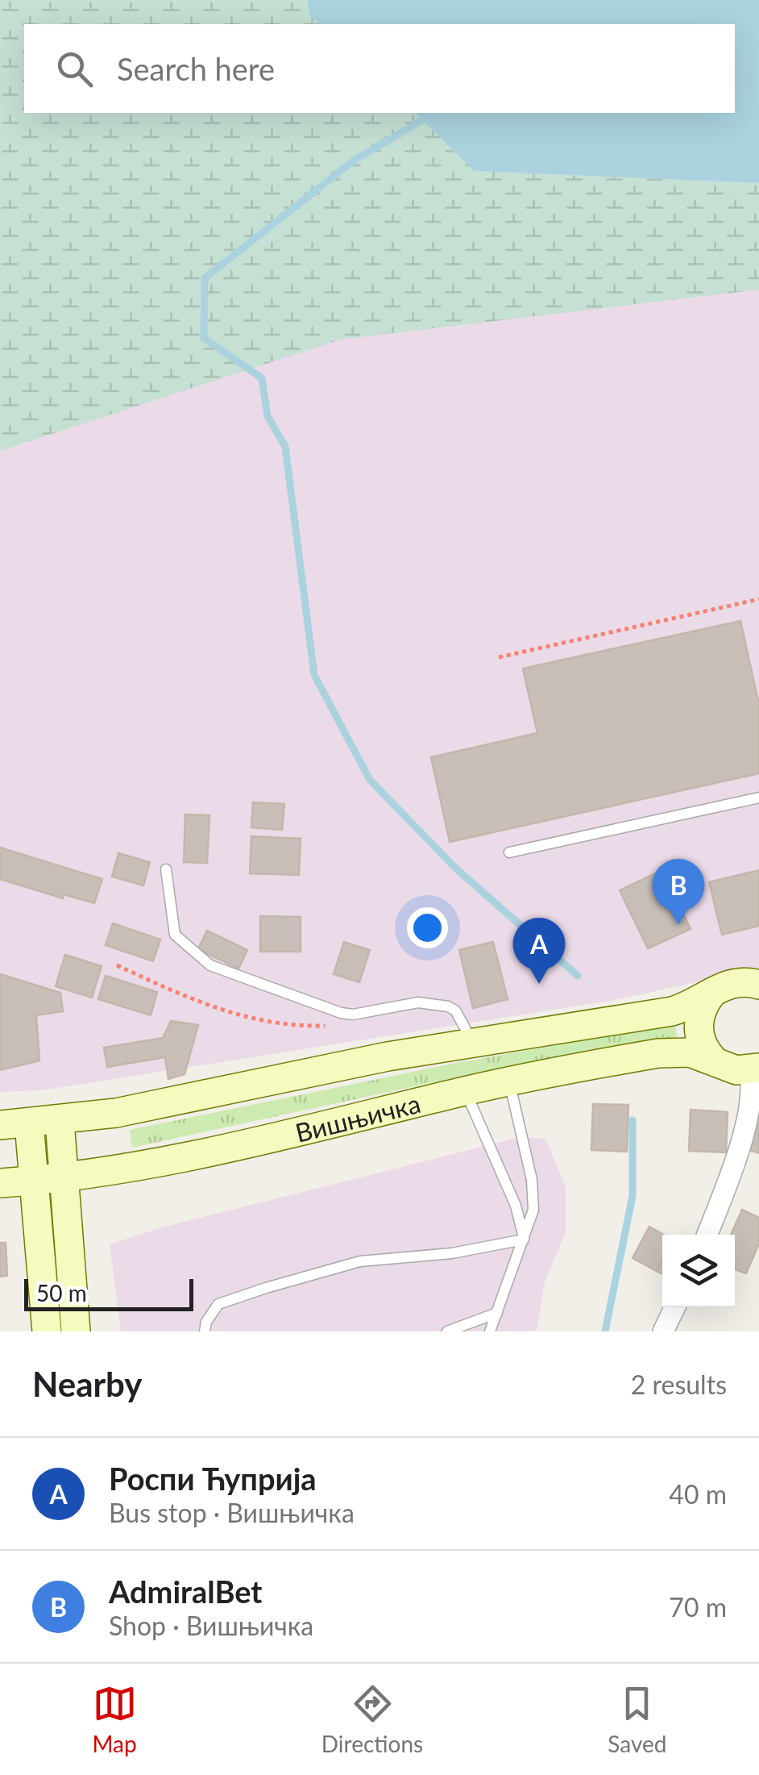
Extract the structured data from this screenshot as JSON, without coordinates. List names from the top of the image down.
{
  "streets": {
    "street": ["Вишњичка"]
  },
  "scale_bar": "50 m",
  "page": {
    "search": "Search here",
    "pins": ["B", "A"],
    "scale": "50 m",
    "heading": ["Nearby", "2 results"],
    "list": [
      {
        "mark": "A",
        "name": "Роспи Ћуприја",
        "note": "Bus stop · Вишњичка",
        "value": "40 m"
      },
      {
        "mark": "B",
        "name": "AdmiralBet",
        "note": "Shop · Вишњичка",
        "value": "70 m"
      }
    ],
    "nav": ["Map", "Directions", "Saved"]
  }
}
